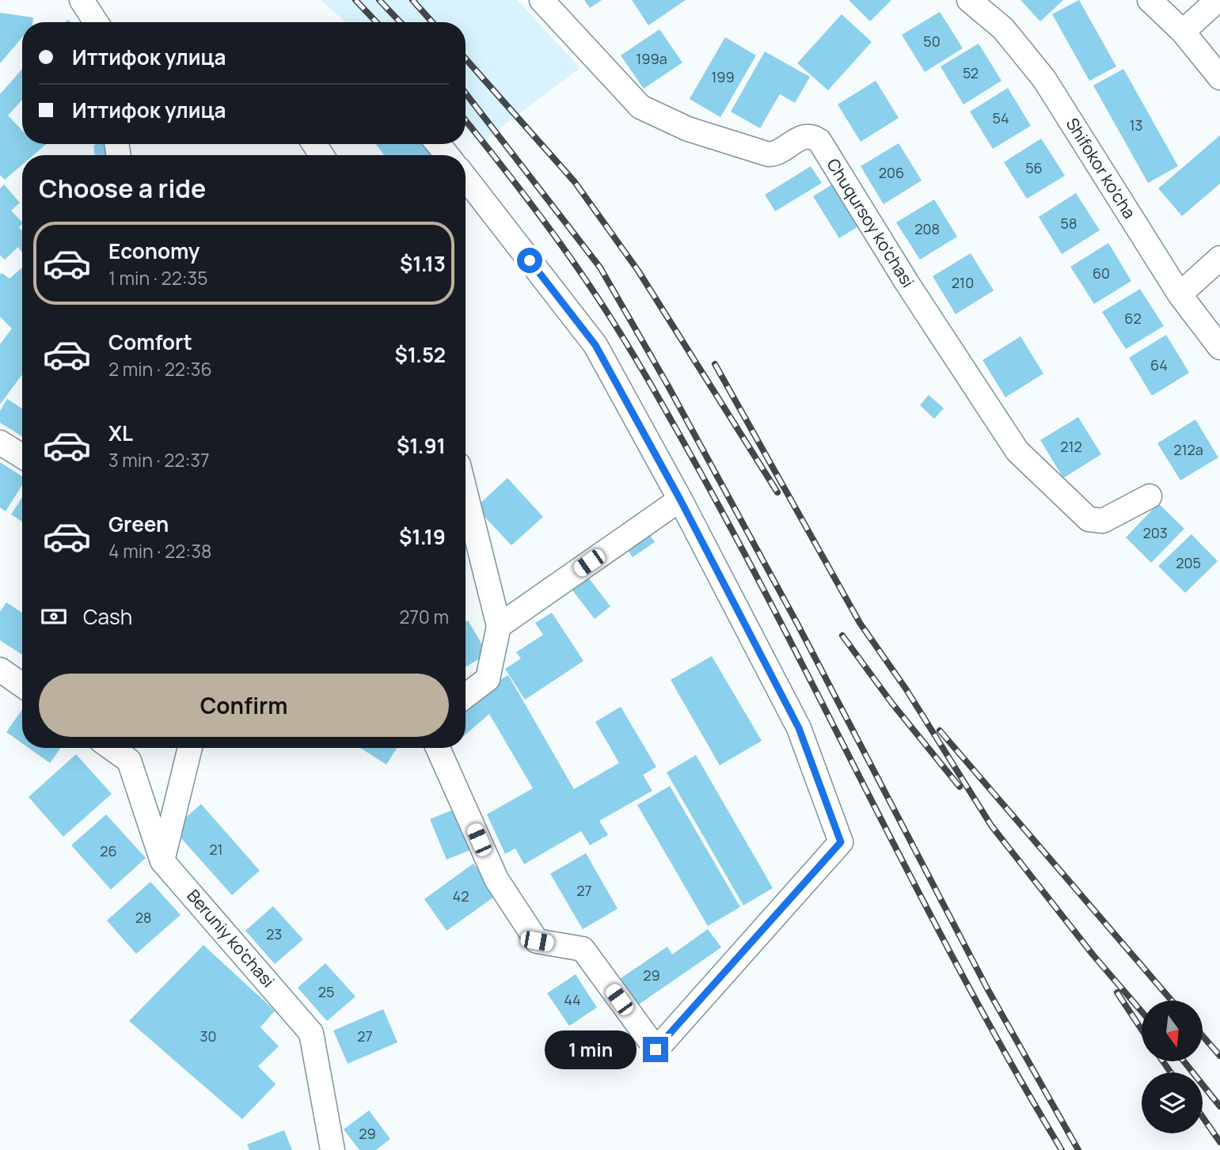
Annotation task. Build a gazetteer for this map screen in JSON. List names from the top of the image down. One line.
{"streets":{"street":["Shifokor ko'cha","Chuqursoy ko'chasi","Beruniy ko'chasi"]},"house_numbers":["50","199а","52","199","54","13","56","206","58","208","60","210","62","64","212","212а","203","205","21","26","27","42","28","23","29","25","44","30","27","29"],"north":"bottom","page":{"banner":["Иттифок улица","Иттифок улица"],"heading":"Choose a ride","list":[{"name":"Economy","note":"1 min · 22:35","value":"$1.13"},{"name":"Comfort","note":"2 min · 22:36","value":"$1.52"},{"name":"XL","note":"3 min · 22:37","value":"$1.91"},{"name":"Green","note":"4 min · 22:38","value":"$1.19"}],"pay":["Cash","270 m"],"buttons":"Confirm","bubble":"1 min"}}
